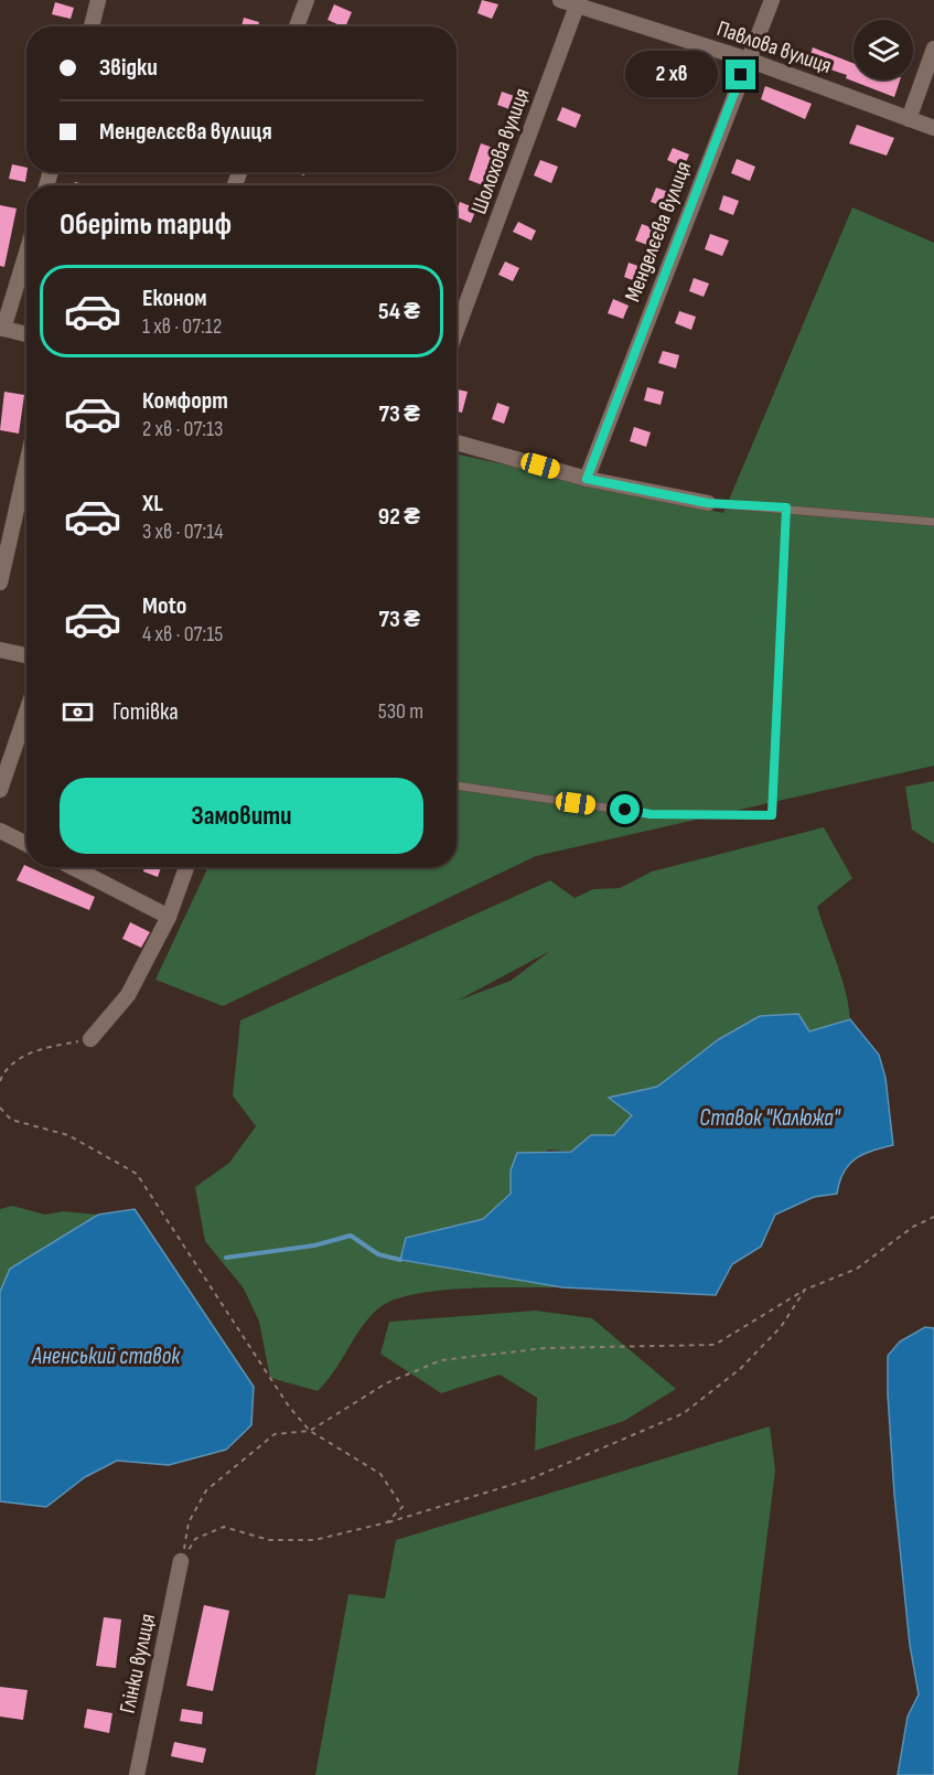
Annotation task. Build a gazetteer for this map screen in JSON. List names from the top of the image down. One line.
{"streets":{"street":["Павлова вулиця","Шолохова вулиця","Менделєєва вулиця","Глінки вулиця"]},"crossings":[["Павлова вулиця","Шолохова вулиця"],["Павлова вулиця","Менделєєва вулиця"]],"water":["Ставок \"Калюжа\"","Аненський ставок"],"page":{"banner":["Звідки","Менделєєва вулиця"],"bubble":"2 хв","heading":"Оберіть тариф","list":[{"name":"Економ","note":"1 хв · 07:12","value":"54 ₴"},{"name":"Комфорт","note":"2 хв · 07:13","value":"73 ₴"},{"name":"XL","note":"3 хв · 07:14","value":"92 ₴"},{"name":"Moto","note":"4 хв · 07:15","value":"73 ₴"}],"pay":["Готівка","530 m"],"buttons":"Замовити"}}
